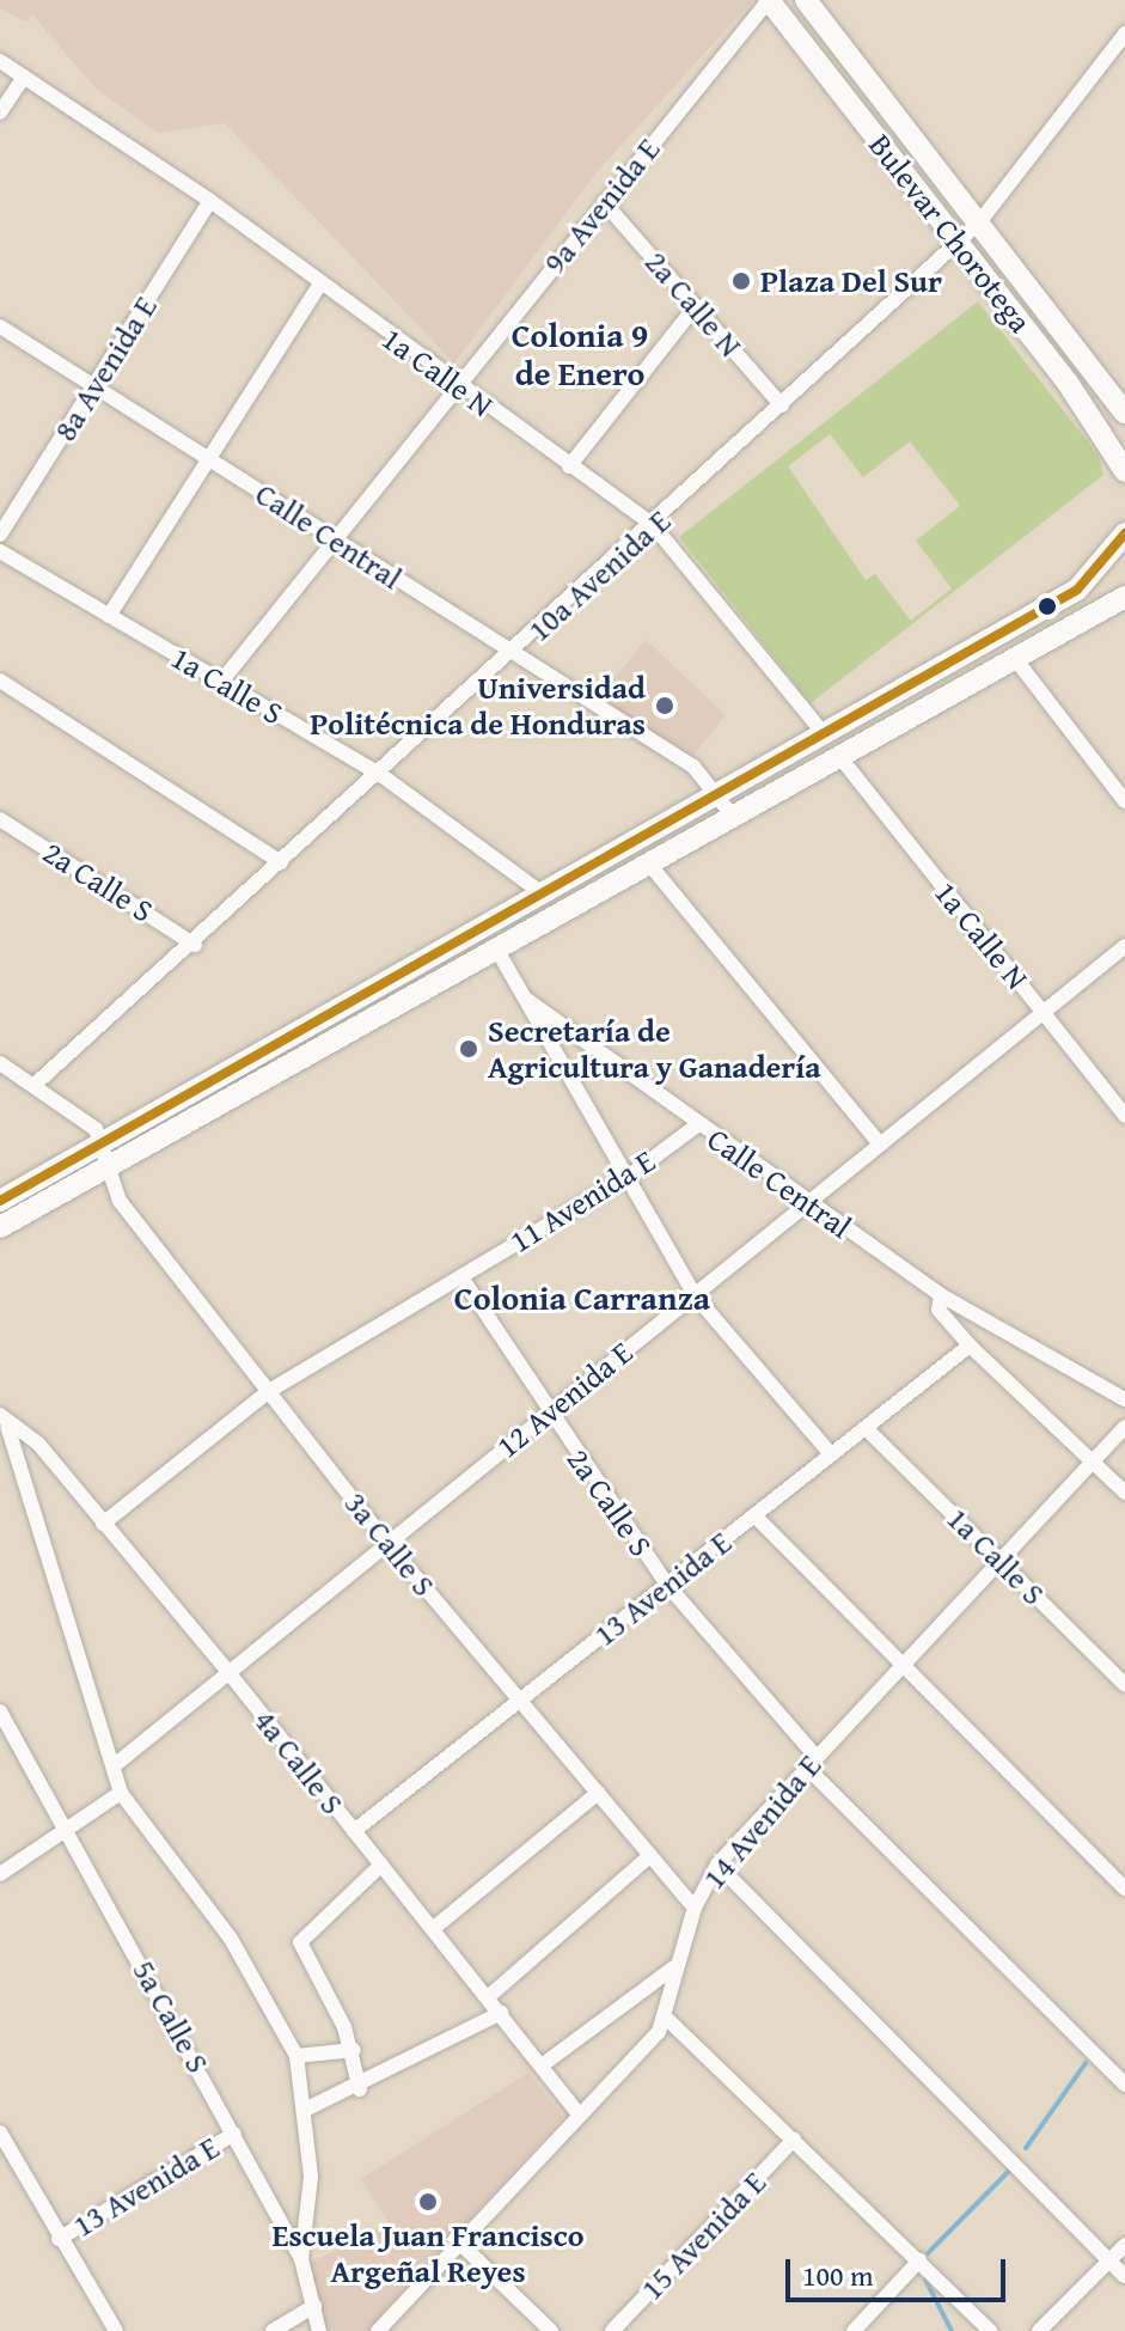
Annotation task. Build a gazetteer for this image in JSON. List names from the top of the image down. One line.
{"streets":{"highway":["Bulevar Chorotega"],"street":["9a Avenida E","2a Calle N","8a Avenida E","1a Calle N","Calle Central","10a Avenida E","1a Calle S","2a Calle S","11 Avenida E","12 Avenida E","3a Calle S","13 Avenida E","4a Calle S","14 Avenida E","5a Calle S","15 Avenida E"]},"crossings":[["9a Avenida E","Bulevar Chorotega"],["9a Avenida E","2a Calle N"],["9a Avenida E","1a Calle N"],["9a Avenida E","Calle Central"],["9a Avenida E","1a Calle S"],["Bulevar Chorotega","10a Avenida E"],["2a Calle N","10a Avenida E"],["8a Avenida E","1a Calle N"],["8a Avenida E","Calle Central"],["1a Calle N","10a Avenida E"],["1a Calle N","12 Avenida E"],["Calle Central","10a Avenida E"],["Calle Central","11 Avenida E"],["Calle Central","12 Avenida E"],["Calle Central","13 Avenida E"],["Calle Central","14 Avenida E"],["10a Avenida E","1a Calle S"],["10a Avenida E","2a Calle S"],["1a Calle S","13 Avenida E"],["1a Calle S","14 Avenida E"],["2a Calle S","11 Avenida E"],["2a Calle S","12 Avenida E"],["2a Calle S","13 Avenida E"],["2a Calle S","14 Avenida E"],["11 Avenida E","3a Calle S"],["11 Avenida E","4a Calle S"],["12 Avenida E","3a Calle S"],["12 Avenida E","4a Calle S"],["3a Calle S","13 Avenida E"],["3a Calle S","14 Avenida E"],["13 Avenida E","4a Calle S"],["13 Avenida E","5a Calle S"]],"districts":["Colonia 9 de Enero","Colonia Carranza"],"places":["Plaza Del Sur","Universidad Politécnica de Honduras","Secretaría de Agricultura y Ganadería","Escuela Juan Francisco Argeñal Reyes"],"scale_bar":"100 m"}
